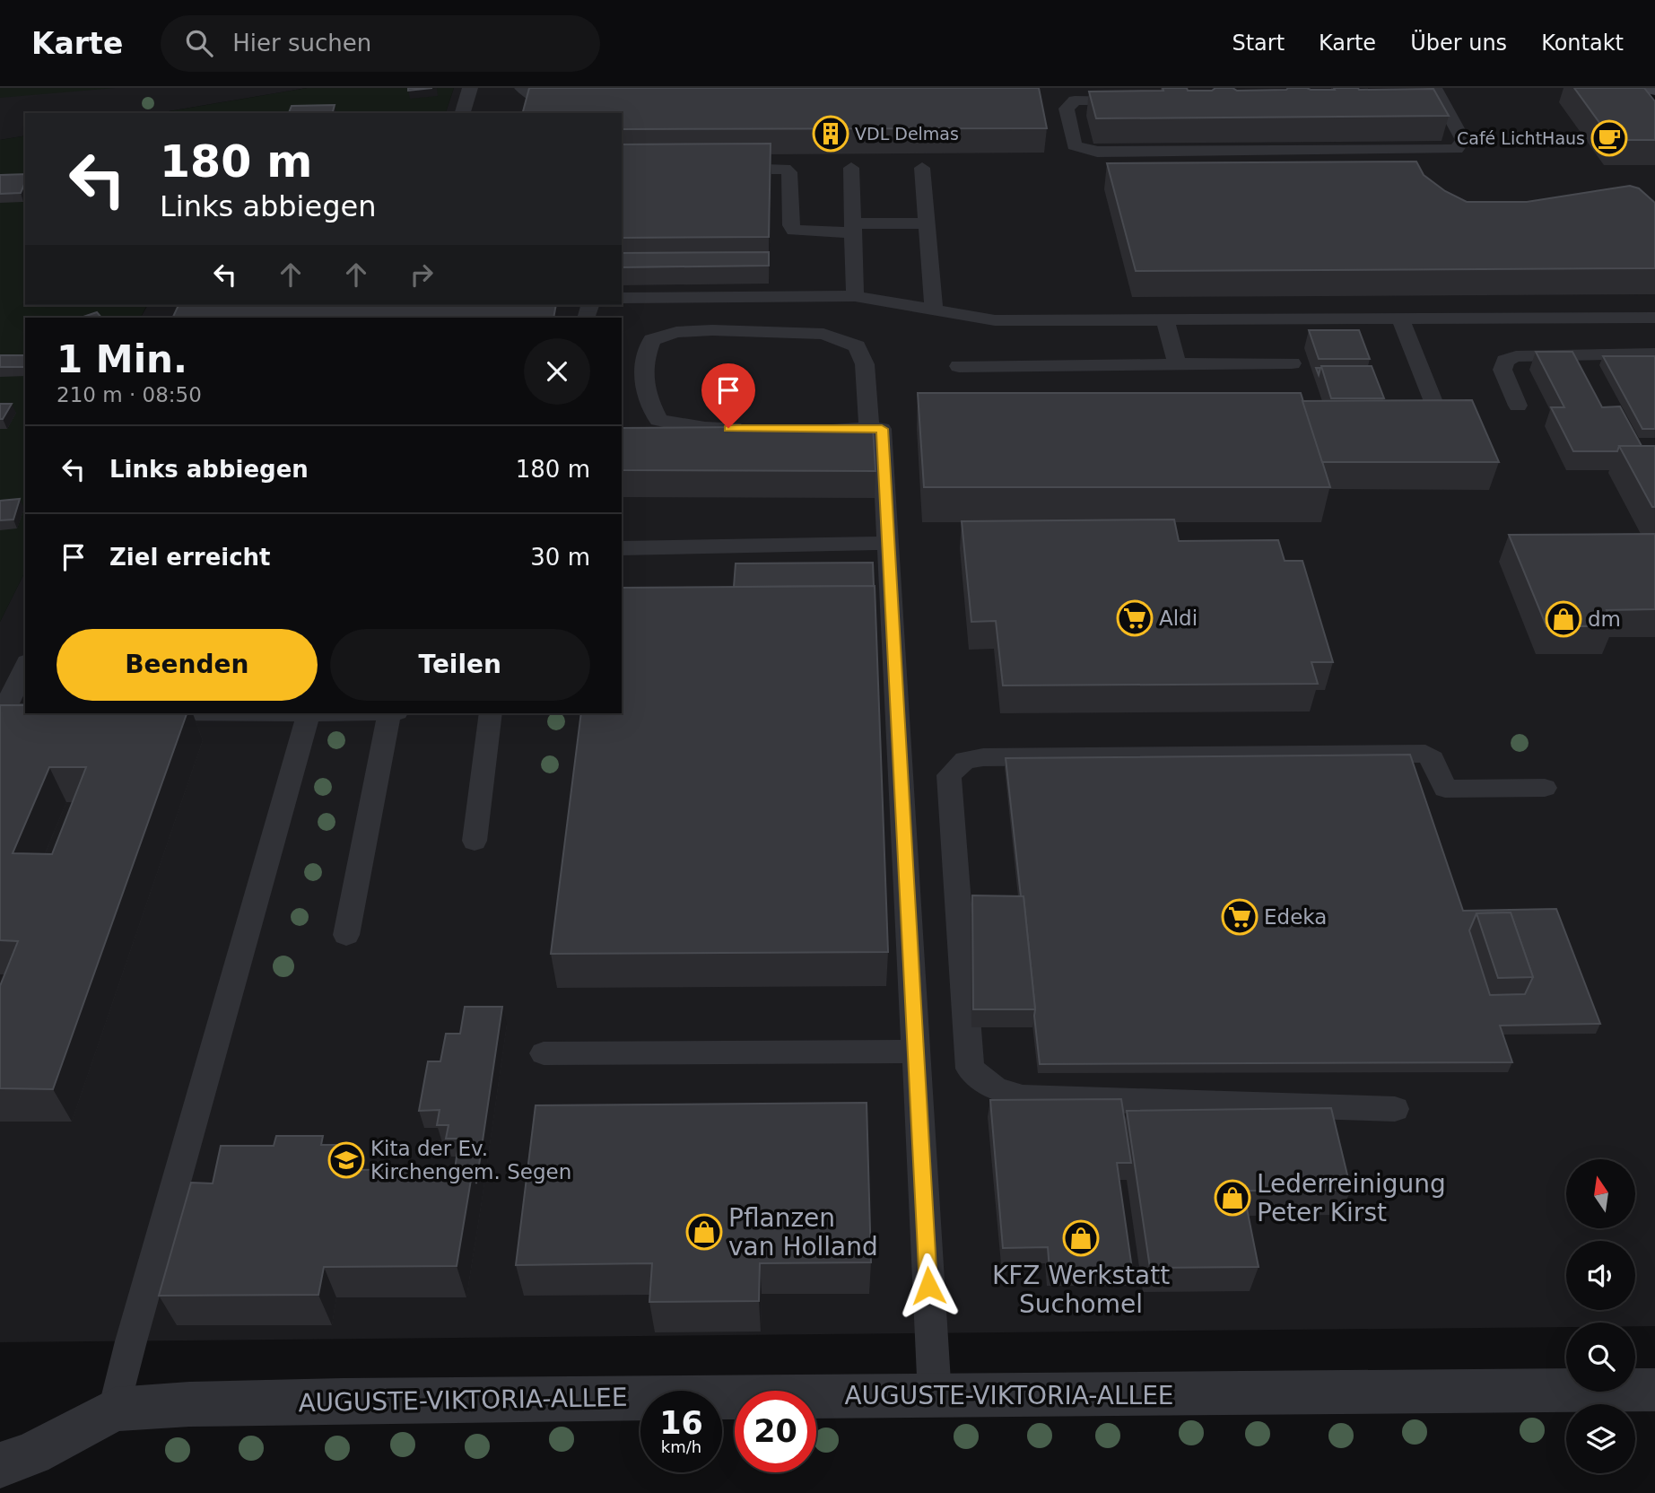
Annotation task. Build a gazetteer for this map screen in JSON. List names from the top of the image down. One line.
{"streets":{"street":["AUGUSTE-VIKTORIA-ALLEE"]},"places":{"building":["VDL Delmas"],"cafe":["Café LichtHaus"],"supermarket":["Aldi","Edeka"],"shop":["dm","Lederreinigung Peter Kirst","Pflanzen van Holland","KFZ Werkstatt Suchomel"],"school or university":["Kita der Ev. Kirchengem. Segen"]},"north":"top","page":{"header":"Karte","search":"Hier suchen","nav":["Start","Karte","Über uns","Kontakt"],"turn":["180 m","Links abbiegen"],"heading":["1 Min.","210 m · 08:50"],"list":[{"name":"Links abbiegen","value":"180 m"},{"name":"Ziel erreicht","value":"30 m"}],"buttons":["Beenden","Teilen"],"speed":"16 km/h","limit":"20"}}
